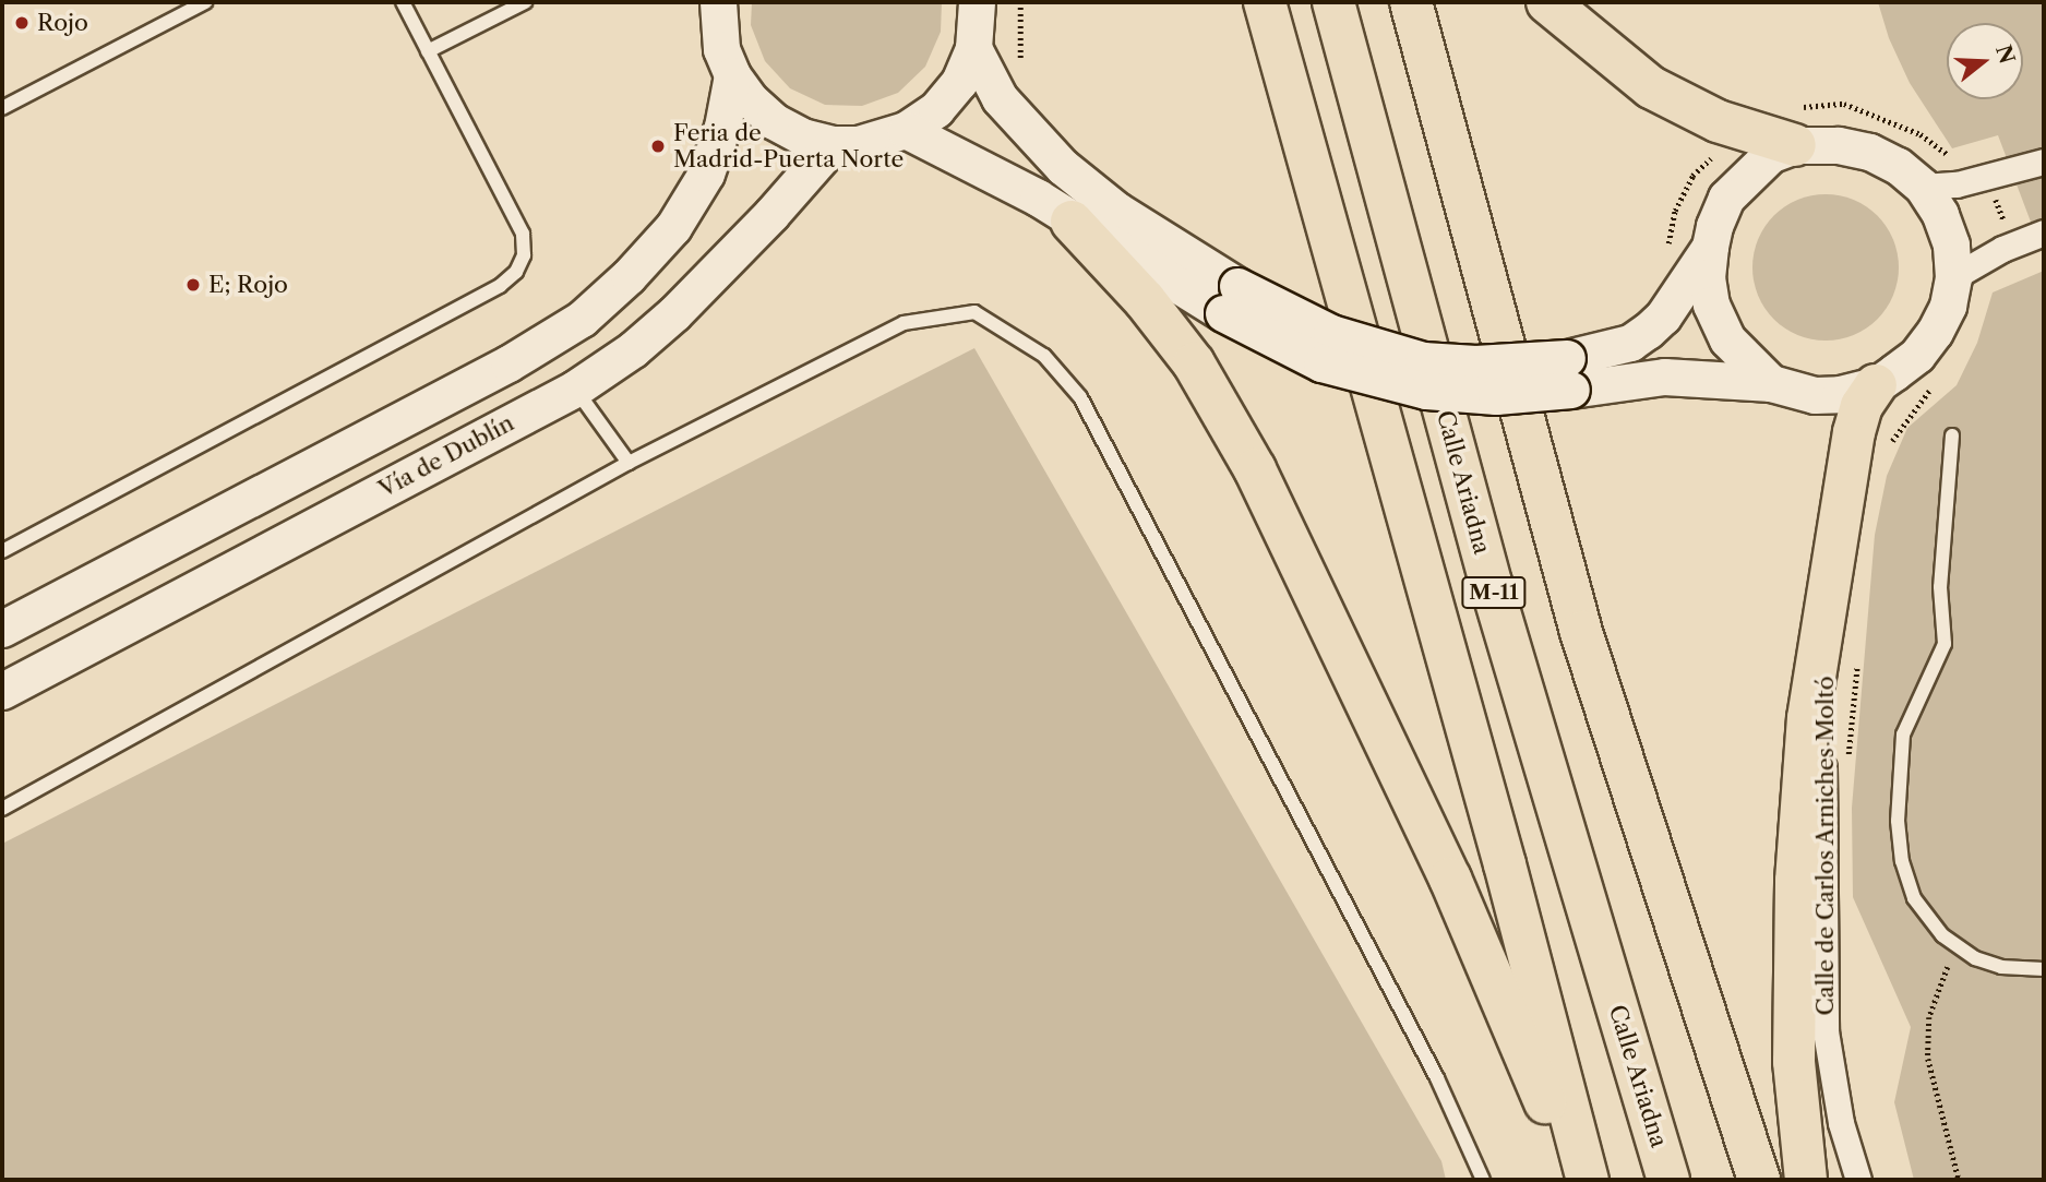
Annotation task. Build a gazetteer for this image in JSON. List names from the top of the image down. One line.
{"streets":{"highway":["Calle Ariadna","M-11"],"street":["Vía de Dublín","Calle de Carlos Arniches Moltó"]},"places":["Rojo","Feria de Madrid-Puerta Norte","E; Rojo"],"north":"right"}
